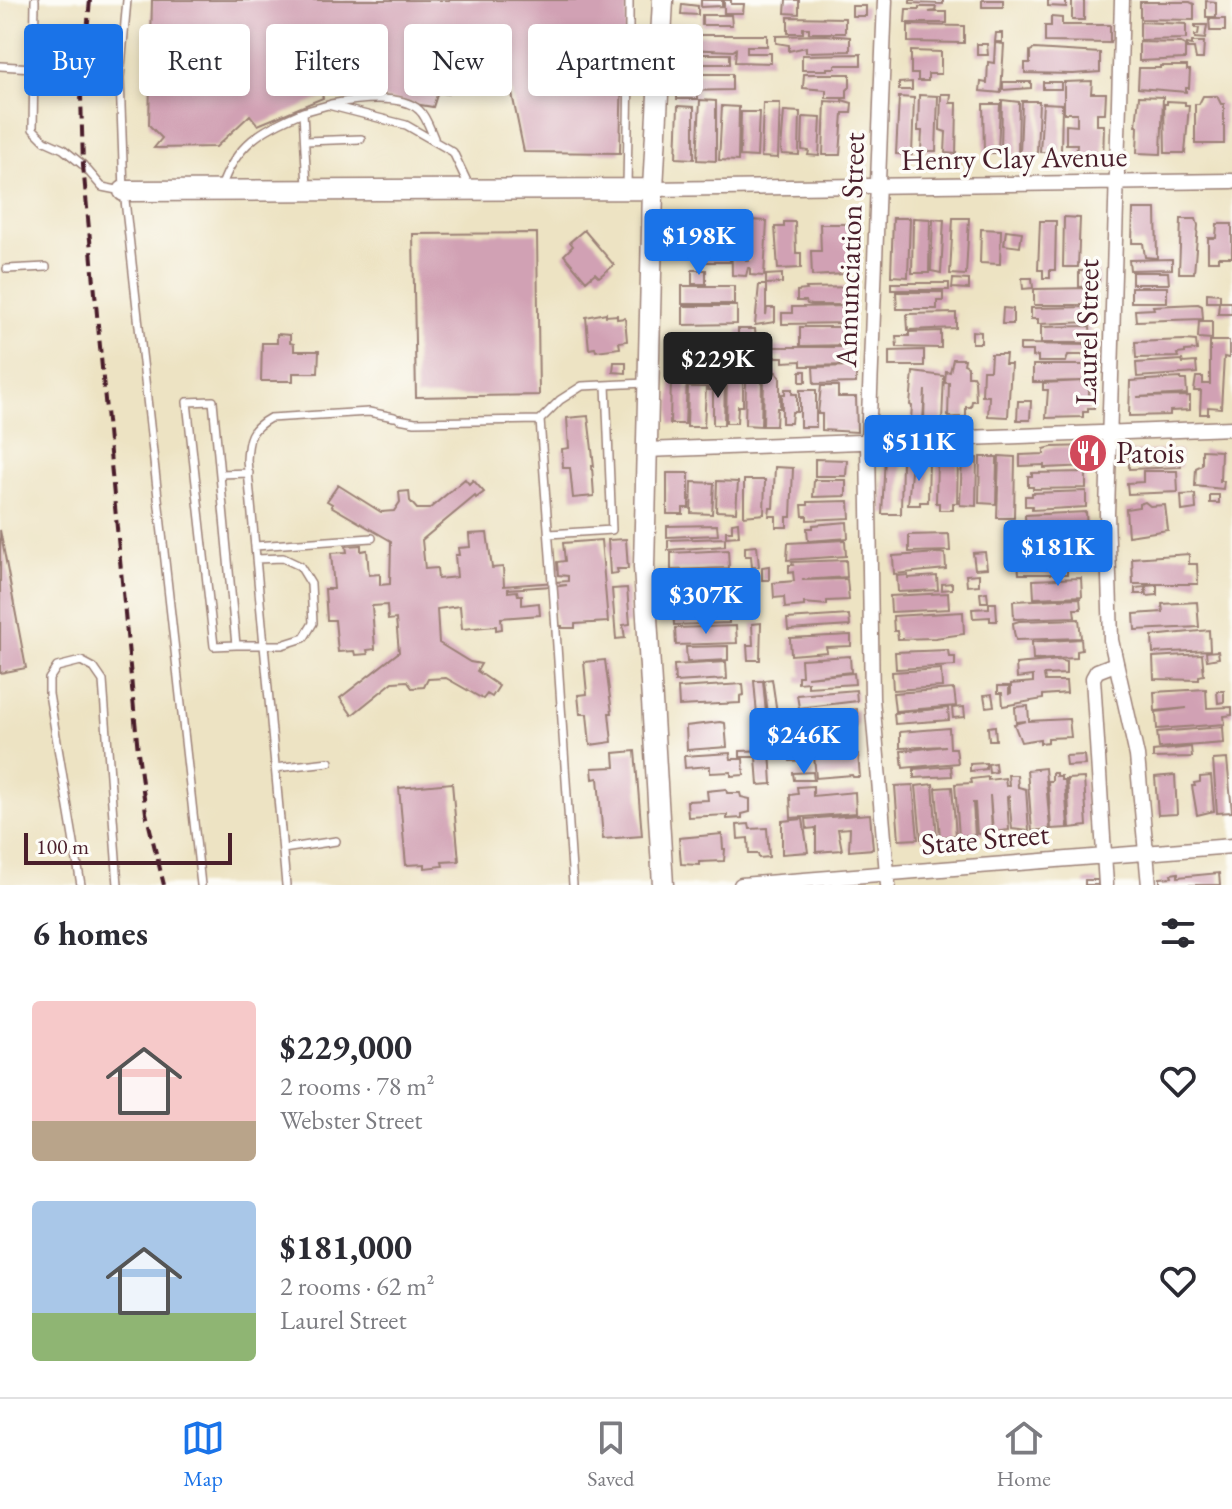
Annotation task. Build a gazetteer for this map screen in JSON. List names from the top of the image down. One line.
{"streets":{"street":["Henry Clay Avenue","Annunciation Street","Laurel Street","State Street"]},"crossings":[["Henry Clay Avenue","Annunciation Street"],["Henry Clay Avenue","Laurel Street"],["Annunciation Street","State Street"],["Laurel Street","State Street"]],"places":{"restaurant":["Patois"]},"scale_bar":"100 m","page":{"chip":["Buy","Rent","Filters","New","Apartment"],"price":["$198K","$229K","$511K","$181K","$307K","$246K"],"scale":"100 m","heading":"6 homes","list":[{"name":"$229,000","note":"2 rooms · 78 m² · Webster Street"},{"name":"$181,000","note":"2 rooms · 62 m² · Laurel Street"}],"tabs":["Map","Saved","Home"]}}
